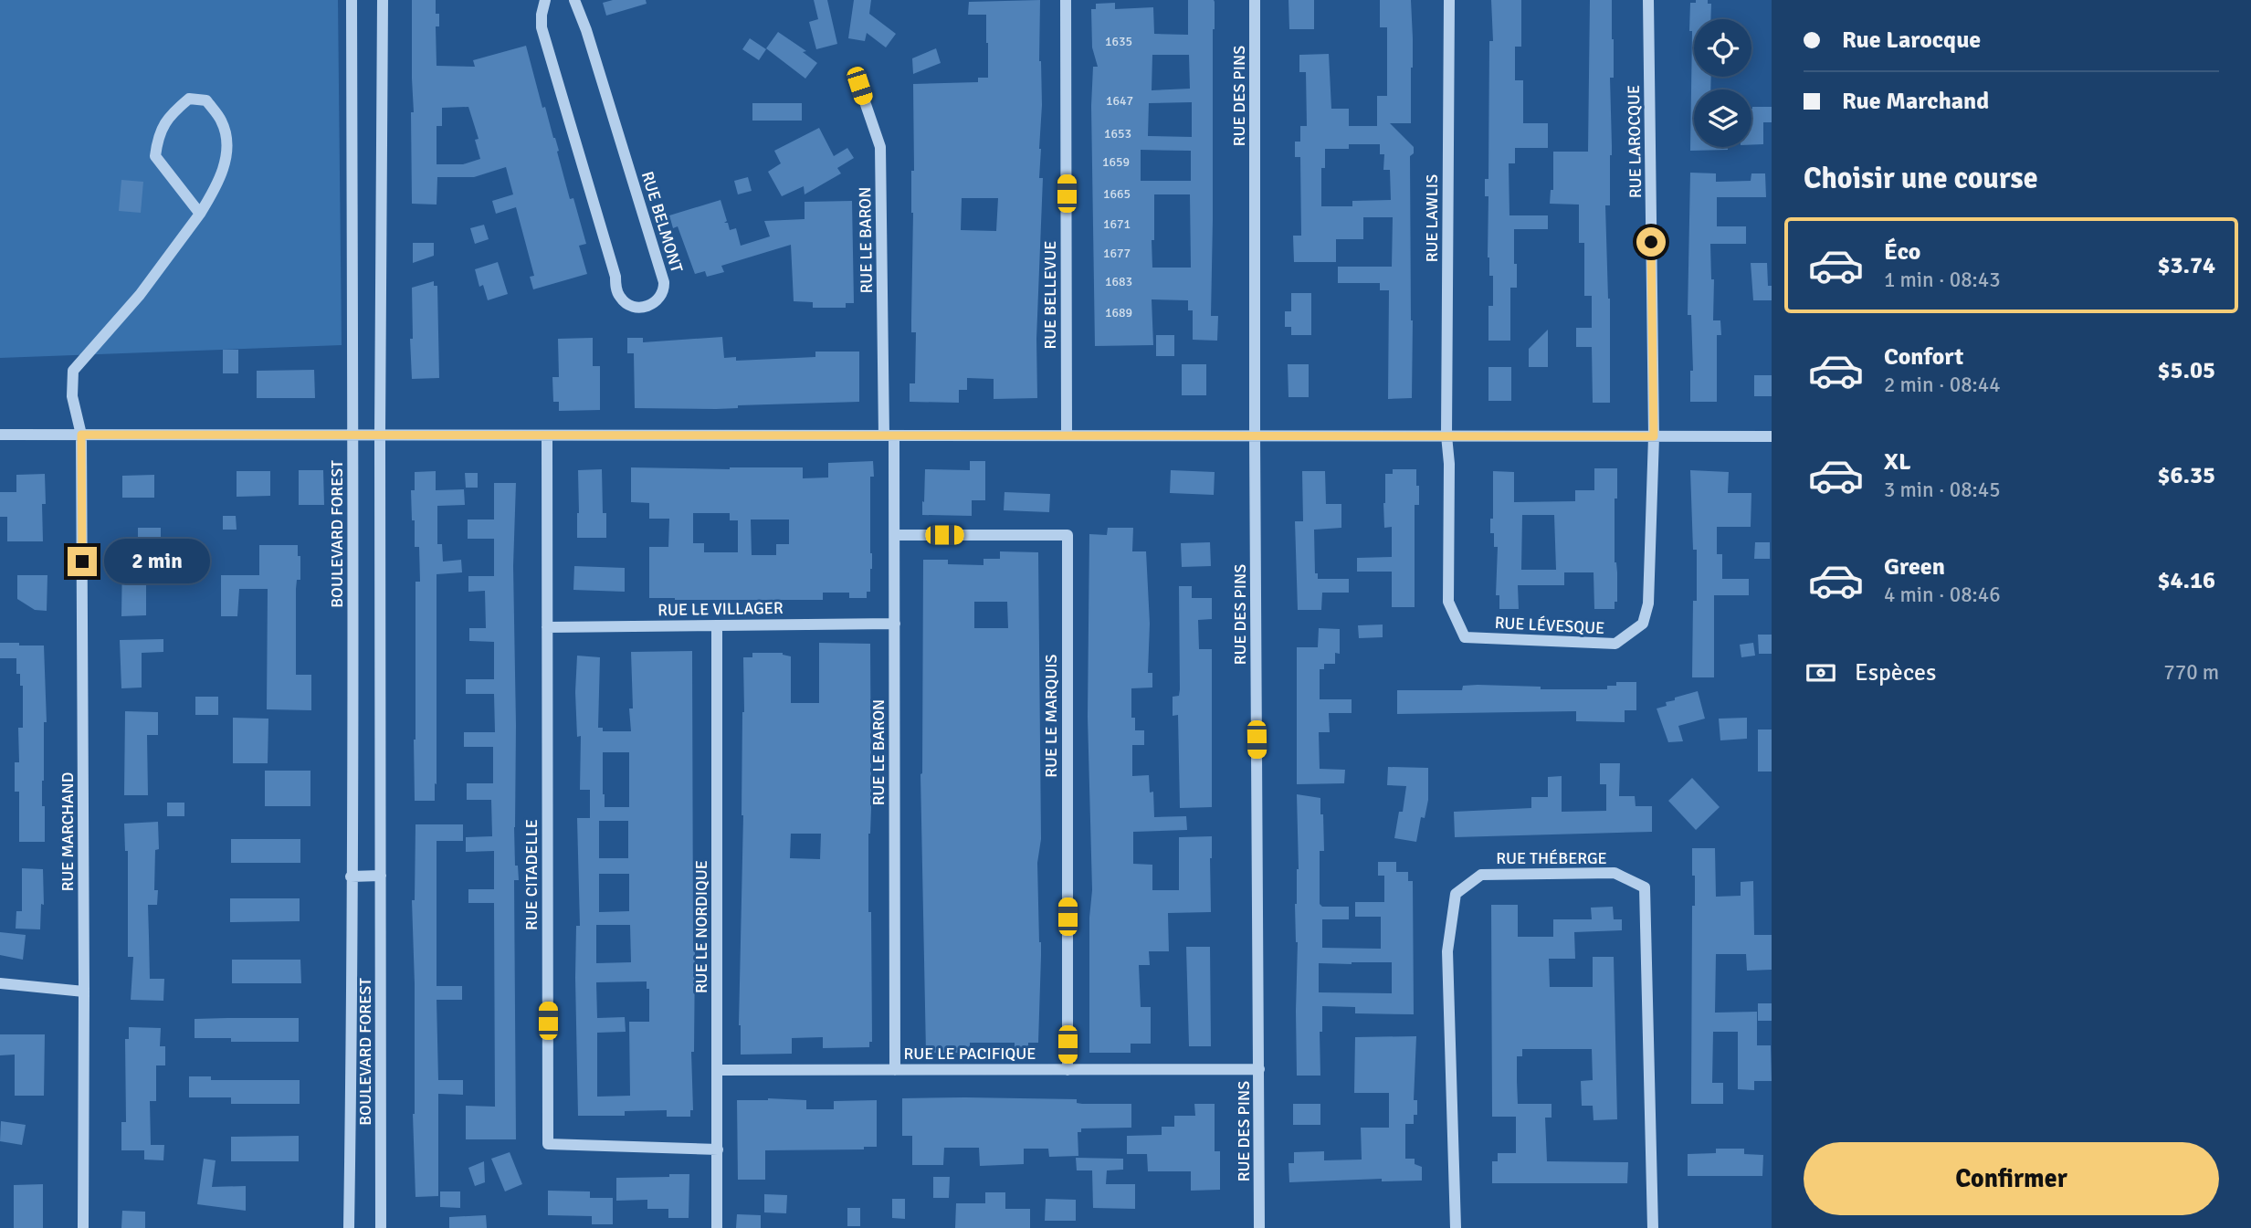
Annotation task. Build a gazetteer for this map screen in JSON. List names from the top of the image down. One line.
{"streets":{"street":["RUE DES PINS","RUE LAROCQUE","RUE LAWLIS","RUE BELMONT","RUE LE BARON","RUE BELLEVUE","BOULEVARD FOREST","RUE LE VILLAGER","RUE LÉVESQUE","RUE LE MARQUIS","RUE MARCHAND","RUE THÉBERGE","RUE CITADELLE","RUE LE NORDIQUE","RUE LE PACIFIQUE"]},"crossings":[["RUE DES PINS","RUE LE PACIFIQUE"],["RUE LAROCQUE","RUE LÉVESQUE"],["RUE LAWLIS","RUE LÉVESQUE"],["RUE LE BARON","RUE LE VILLAGER"],["RUE LE BARON","RUE LE MARQUIS"],["RUE LE BARON","RUE LE PACIFIQUE"],["RUE LE VILLAGER","RUE CITADELLE"],["RUE LE VILLAGER","RUE LE NORDIQUE"],["RUE LE MARQUIS","RUE LE PACIFIQUE"],["RUE CITADELLE","RUE LE NORDIQUE"],["RUE LE NORDIQUE","RUE LE PACIFIQUE"]],"house_numbers":["1635","1647","1653","1659","1665","1671","1677","1683","1689"],"page":{"banner":["Rue Larocque","Rue Marchand"],"heading":"Choisir une course","list":[{"name":"Éco","note":"1 min · 08:43","value":"$3.74"},{"name":"Confort","note":"2 min · 08:44","value":"$5.05"},{"name":"XL","note":"3 min · 08:45","value":"$6.35"},{"name":"Green","note":"4 min · 08:46","value":"$4.16"}],"bubble":"2 min","pay":["Espèces","770 m"],"buttons":"Confirmer"}}
